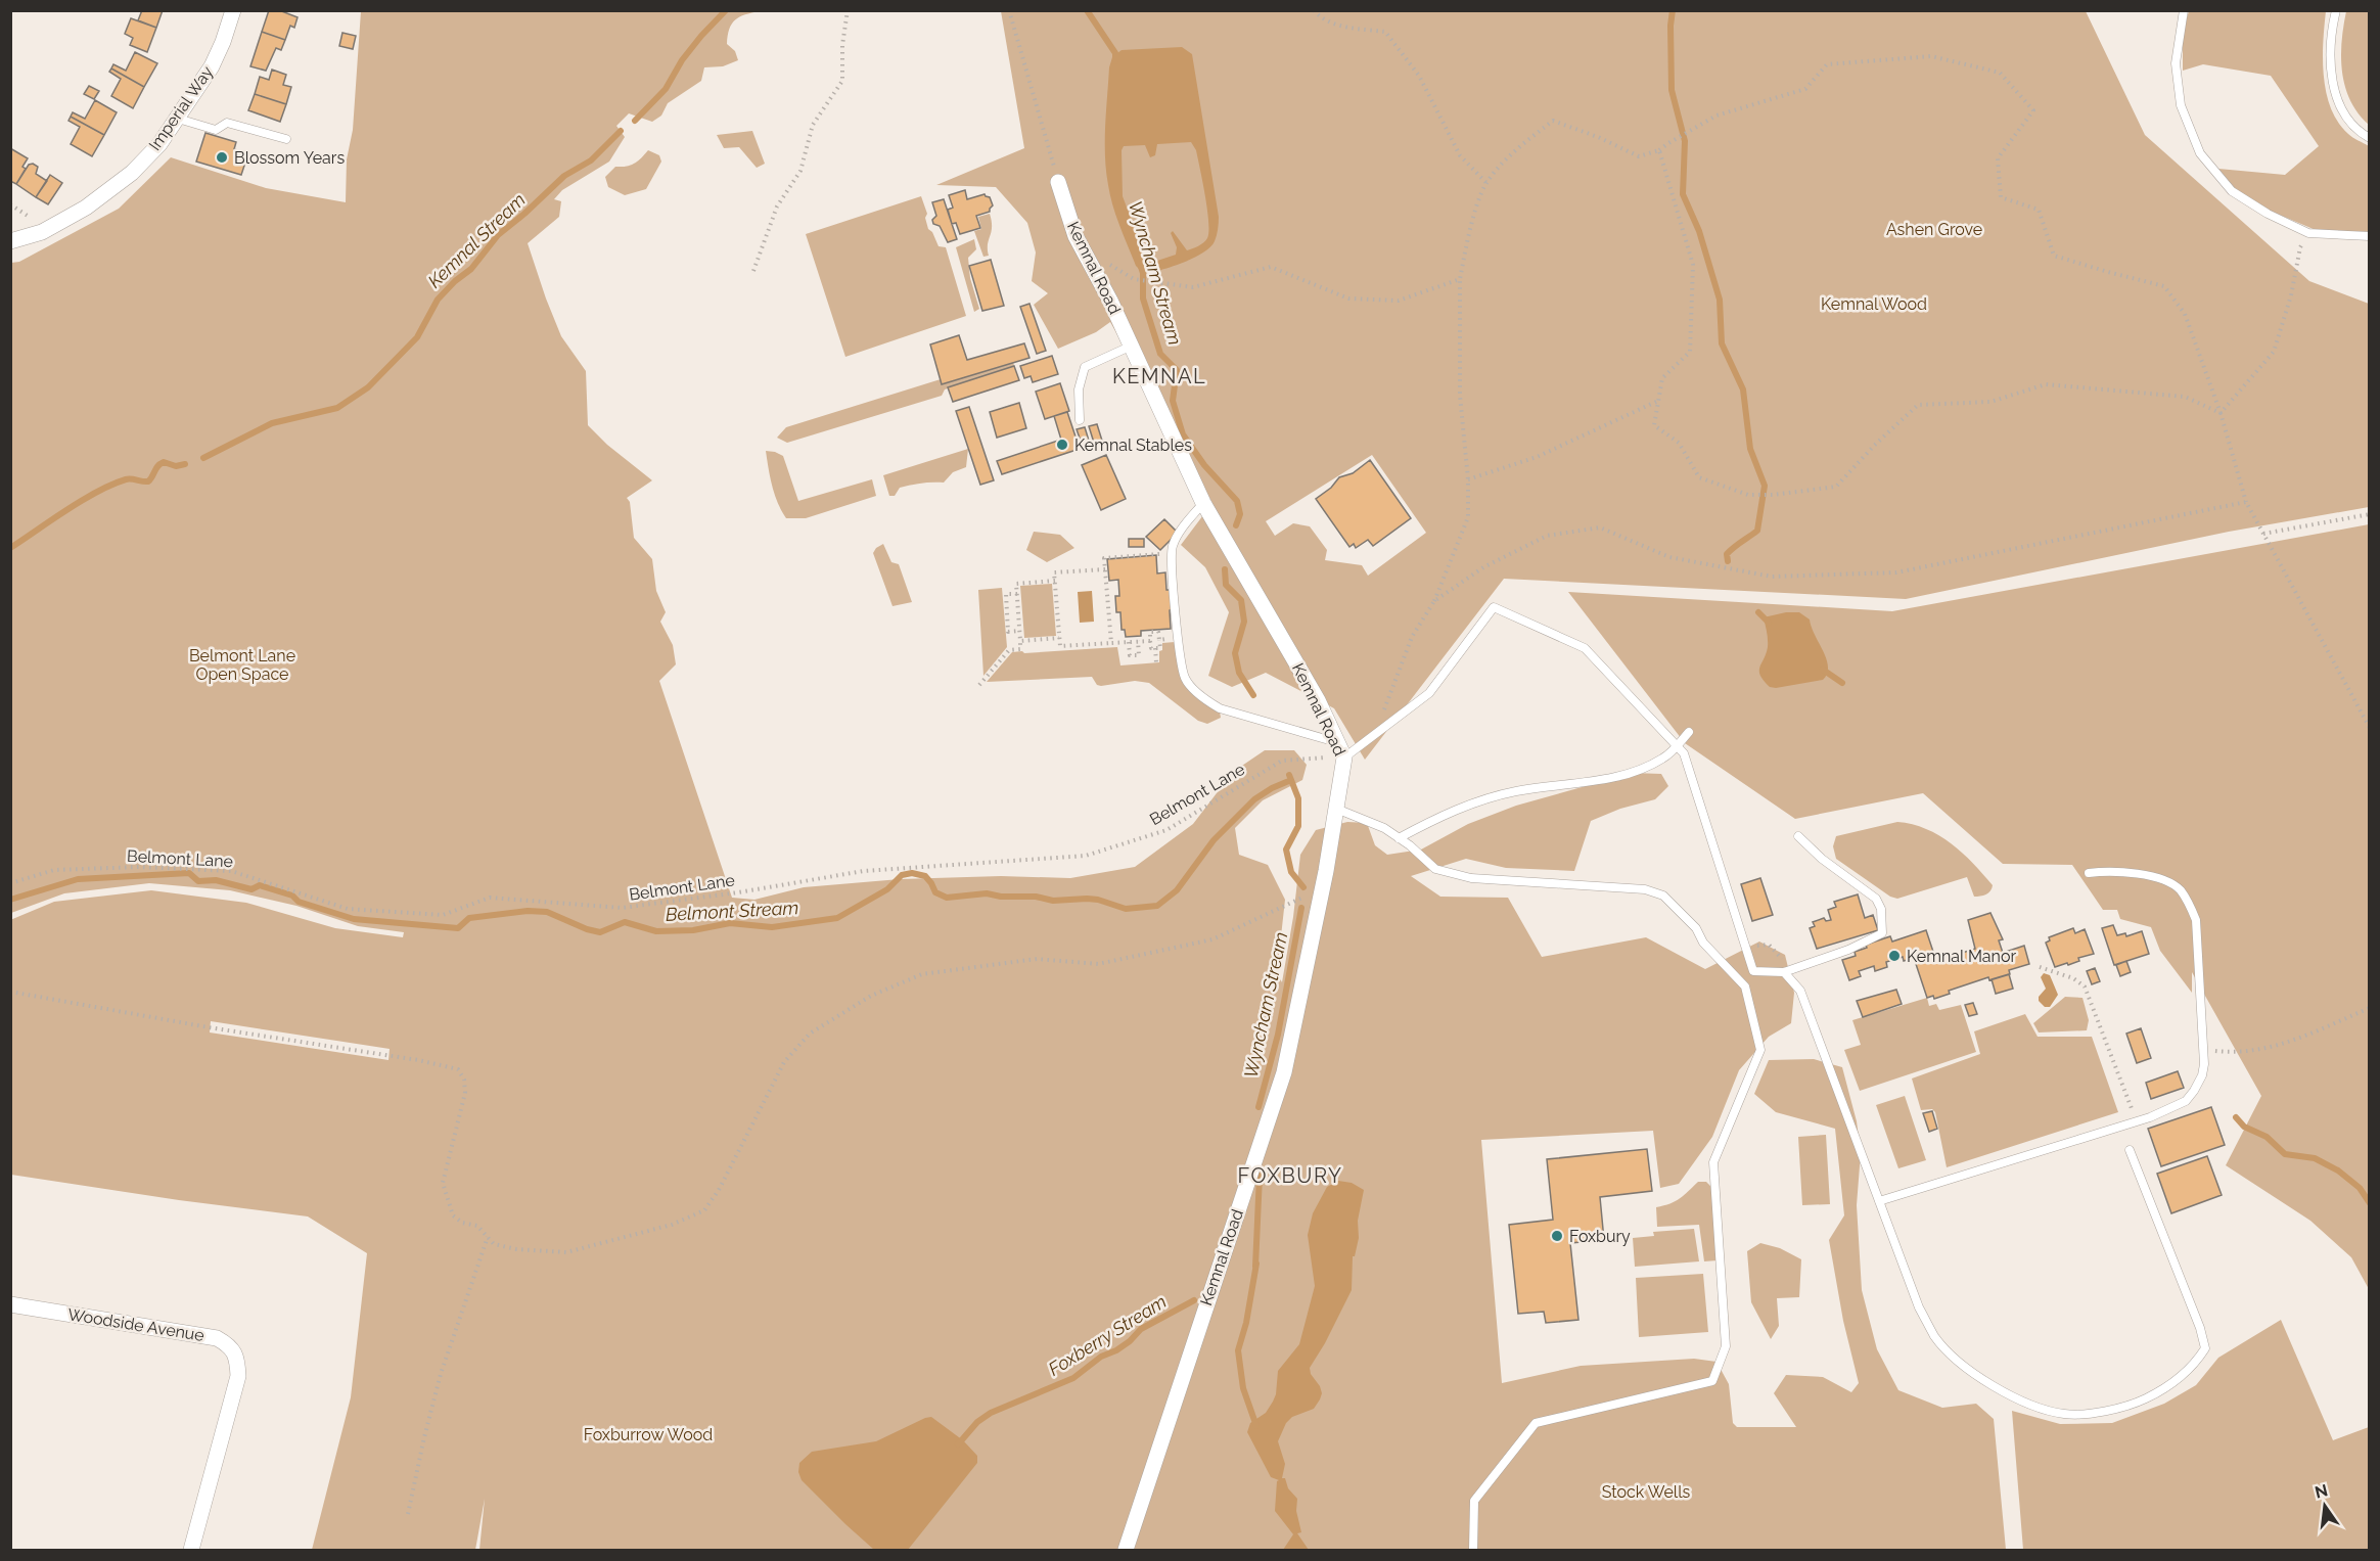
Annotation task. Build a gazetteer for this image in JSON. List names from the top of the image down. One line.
{"streets":{"street":["Imperial Way","Kemnal Road","Woodside Avenue"],"path":["Belmont Lane"]},"crossings":[["Kemnal Road","Belmont Lane"]],"districts":["KEMNAL","FOXBURY"],"water":["Kemnal Stream","Wyncham Stream","Belmont Stream","Foxberry Stream"],"parks":["Ashen Grove","Kemnal Wood","Belmont Lane Open Space","Foxburrow Wood","Stock Wells"],"places":["Blossom Years","Kemnal Stables","Kemnal Manor","Foxbury"],"north":"top"}
